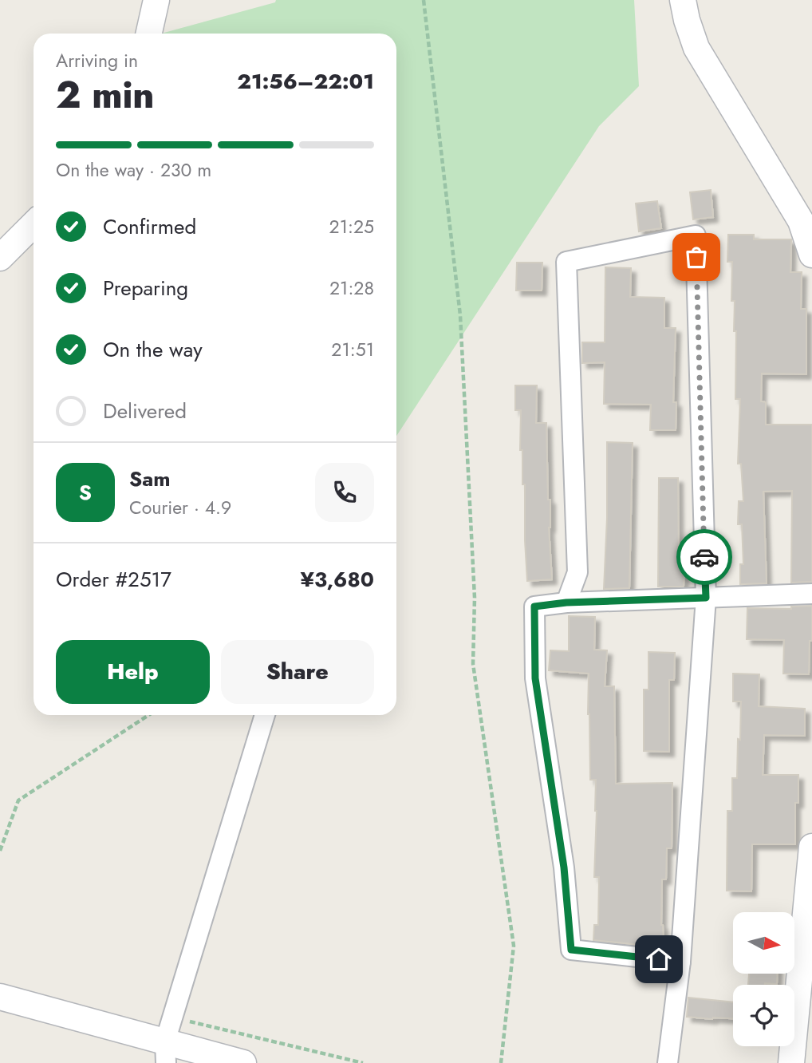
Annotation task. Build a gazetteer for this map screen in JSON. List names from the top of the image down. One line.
{"north":"right","page":{"heading":["2 min","Arriving in","21:56–22:01"],"panel":["Sam","Courier · 4.9","Order #2517","¥3,680"],"bar":"On the way · 230 m","list":[["Confirmed","21:25"],["Preparing","21:28"],["On the way","21:51"],"Delivered"],"round":"S","buttons":["Help","Share"]}}
